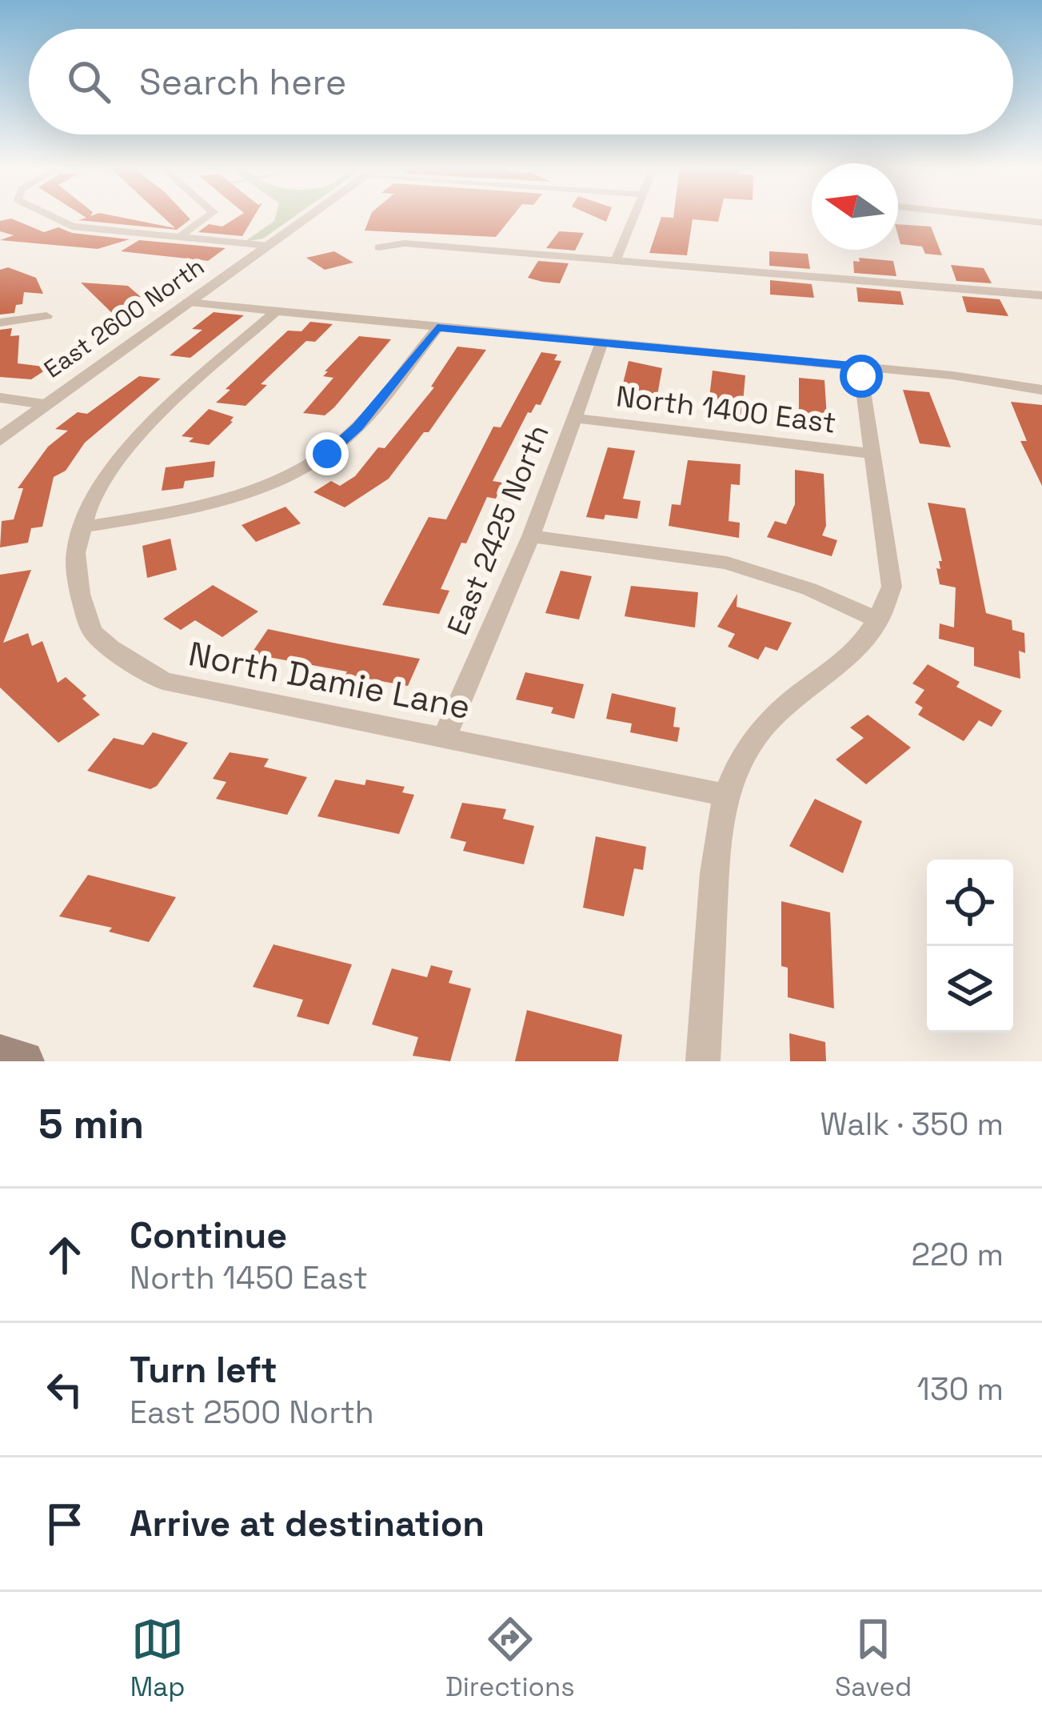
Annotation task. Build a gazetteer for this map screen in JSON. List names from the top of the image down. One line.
{"streets":{"street":["East 2600 North","North 1400 East","East 2425 North","North Damie Lane"]},"crossings":[["North 1400 East","East 2425 North"],["East 2425 North","North Damie Lane"]],"north":"left","page":{"search":"Search here","heading":["5 min","Walk · 350 m"],"list":[["Continue","North 1450 East","220 m"],["Turn left","East 2500 North","130 m"],"Arrive at destination"],"nav":["Map","Directions","Saved"]}}
